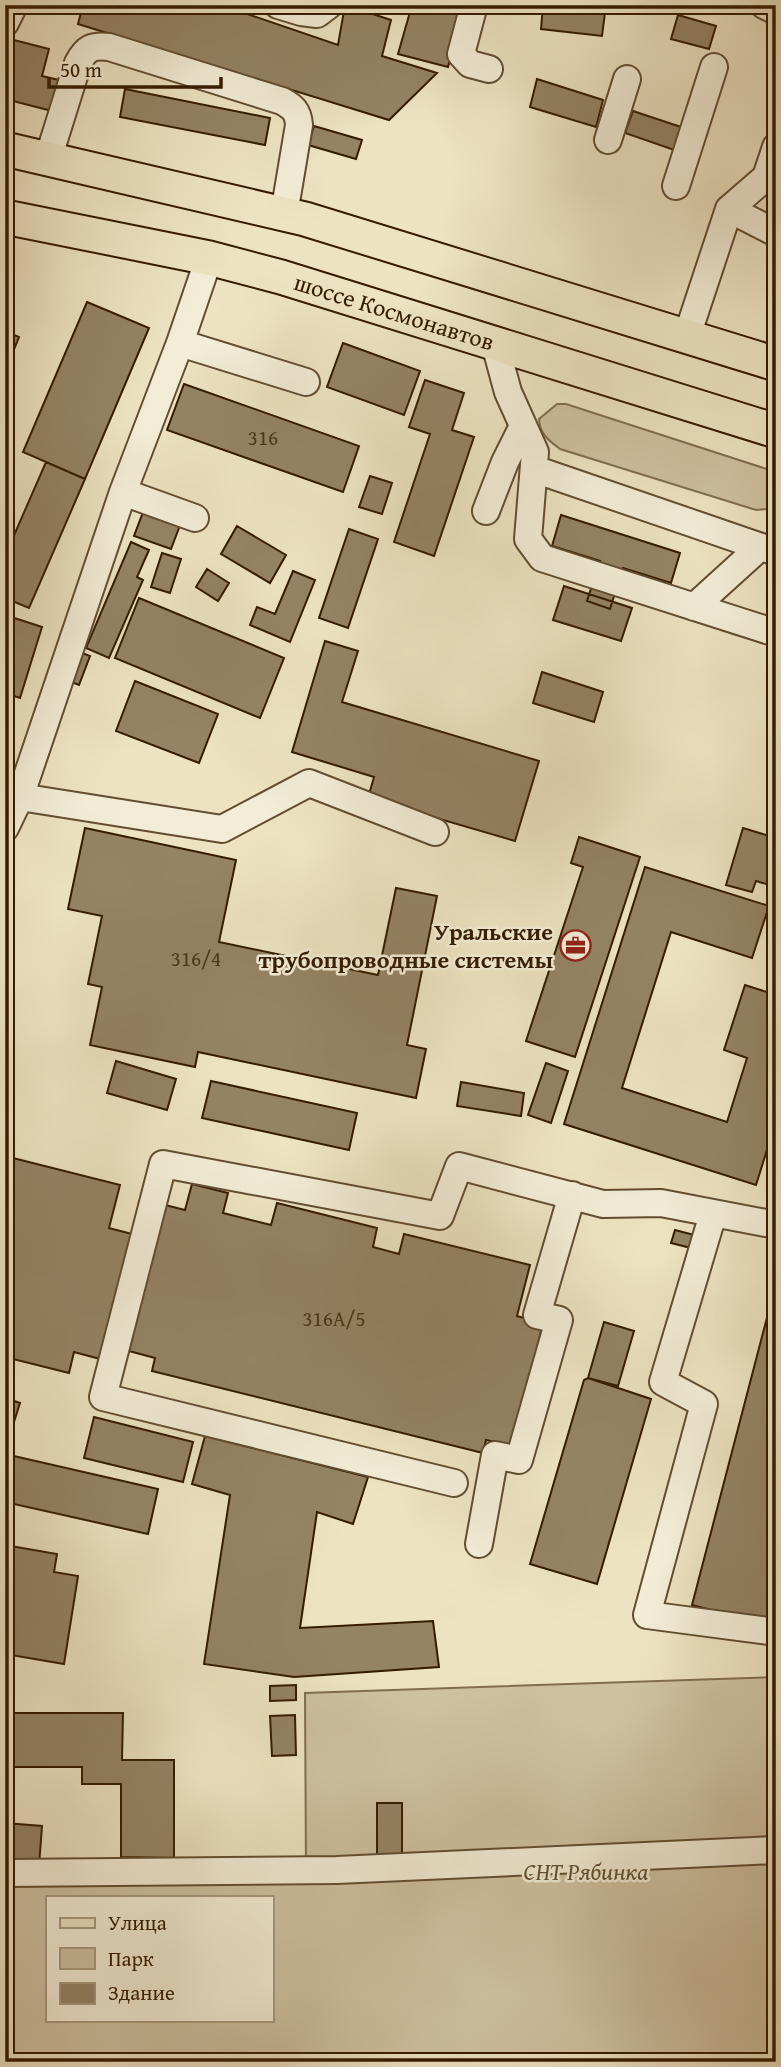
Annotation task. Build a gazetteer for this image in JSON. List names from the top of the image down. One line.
{"streets":{"main road":["шоссе Космонавтов"]},"parks":["СНТ Рябинка"],"places":{"office":["Уральские трубопроводные системы"]},"house_numbers":["316","316/4","316А/5"],"legend":["Улица","Парк","Здание"],"scale_bar":"50 m"}
